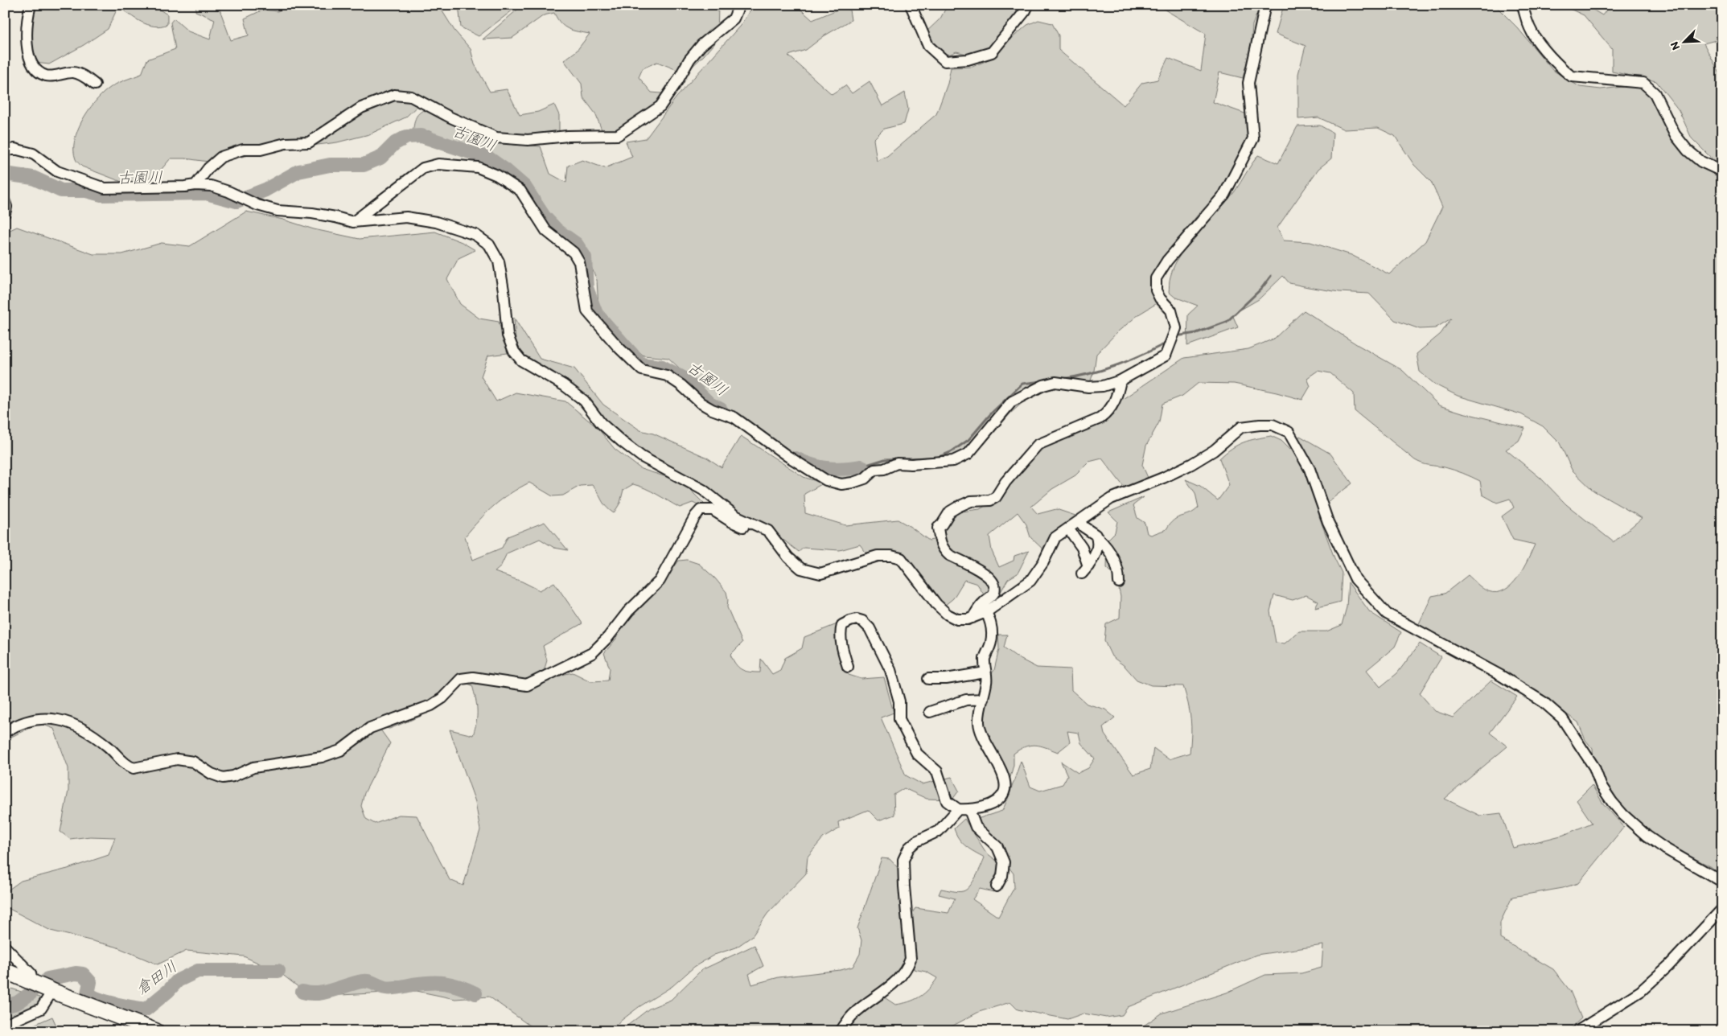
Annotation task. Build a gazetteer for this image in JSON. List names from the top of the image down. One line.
{"water":["古園川","倉田川"],"north":"bottom left"}
